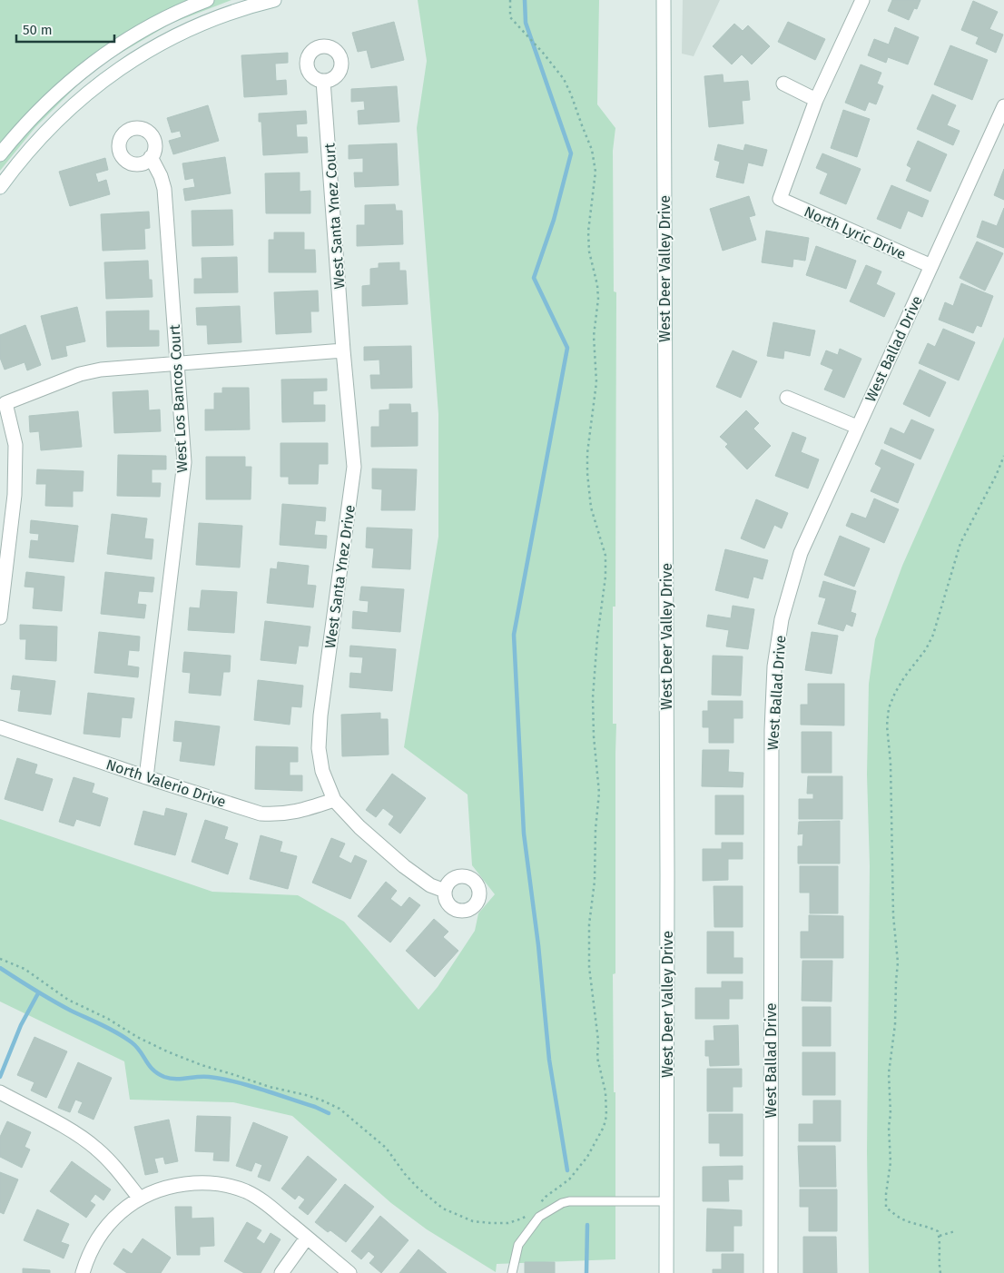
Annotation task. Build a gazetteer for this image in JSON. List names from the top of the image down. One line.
{"streets":{"street":["West Santa Ynez Court","North Lyric Drive","West Deer Valley Drive","West Ballad Drive","West Los Bancos Court","West Santa Ynez Drive","North Valerio Drive"]},"crossings":[["West Santa Ynez Court","West Santa Ynez Drive"],["North Lyric Drive","West Ballad Drive"],["West Los Bancos Court","North Valerio Drive"],["West Santa Ynez Drive","North Valerio Drive"]],"scale_bar":"50 m"}
